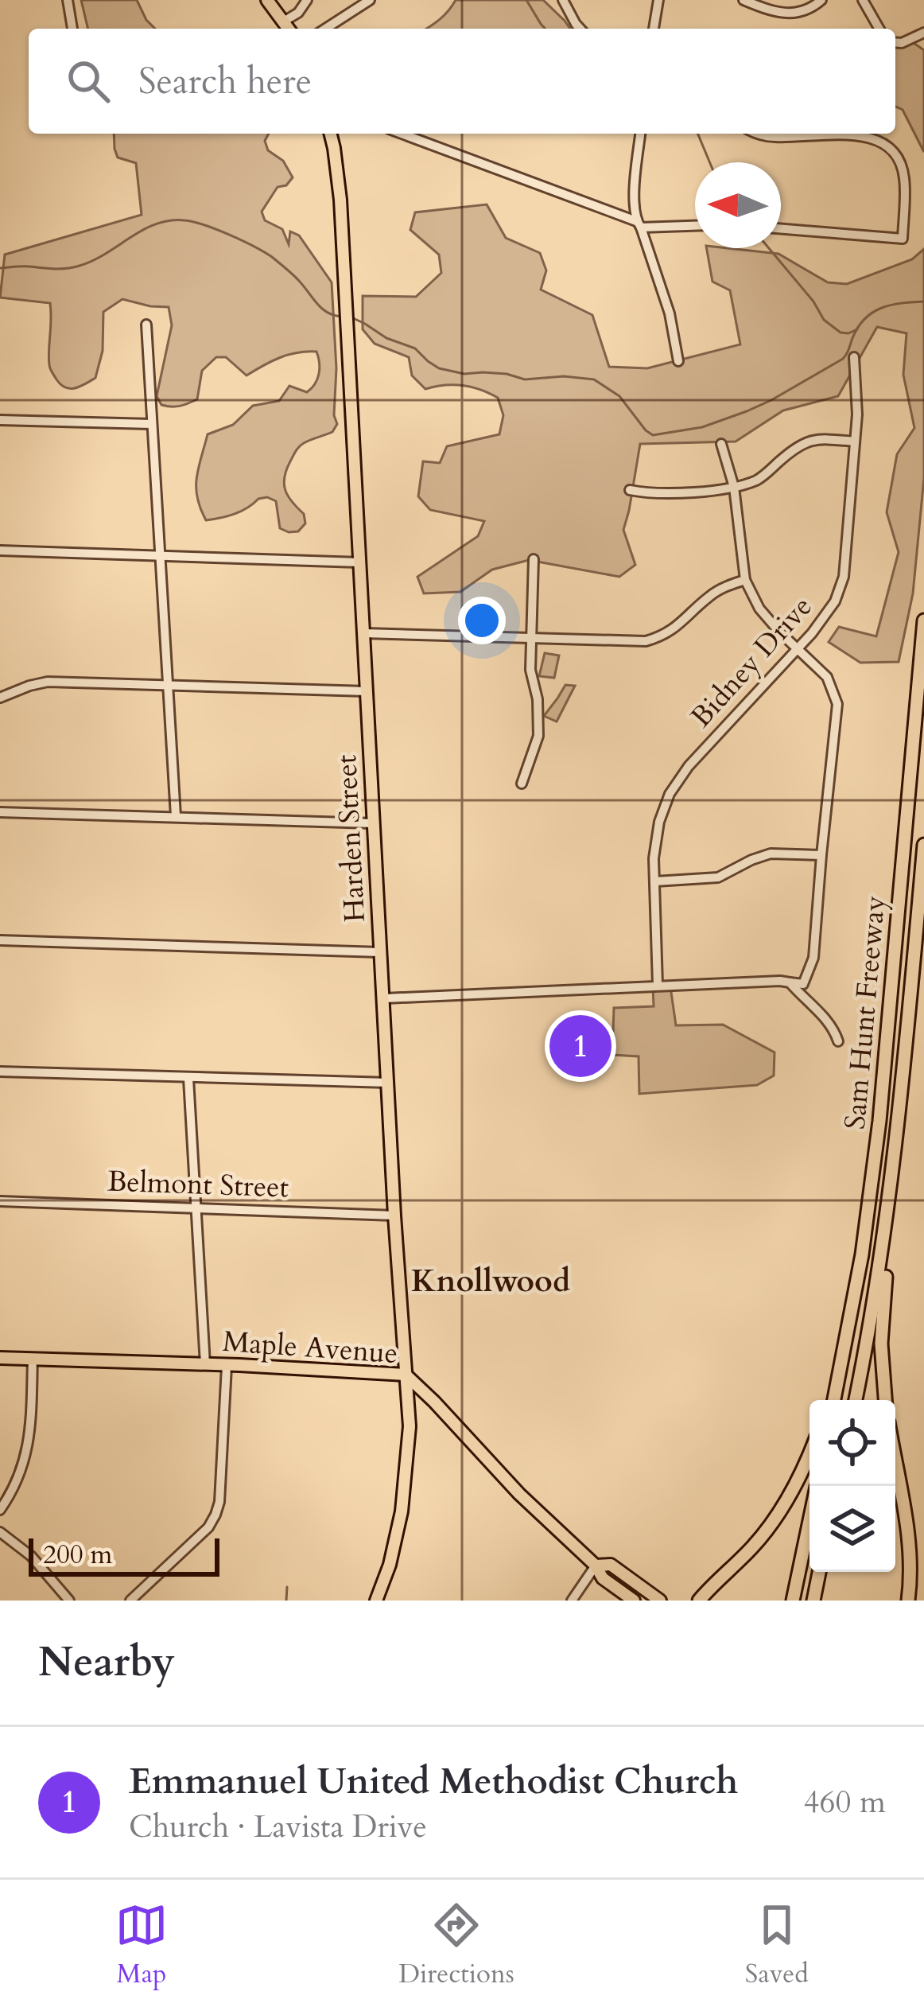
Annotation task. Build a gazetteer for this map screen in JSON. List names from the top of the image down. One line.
{"streets":{"highway":["Sam Hunt Freeway"],"main road":["Harden Street","Maple Avenue"],"street":["Bidney Drive","Belmont Street"]},"crossings":[["Harden Street","Belmont Street"],["Harden Street","Maple Avenue"]],"districts":["Knollwood"],"scale_bar":"200 m","north":"left","page":{"search":"Search here","pins":"1","scale":"200 m","heading":"Nearby","list":[{"mark":"1","name":"Emmanuel United Methodist Church","note":"Church · Lavista Drive","value":"460 m"}],"nav":["Map","Directions","Saved"]}}
